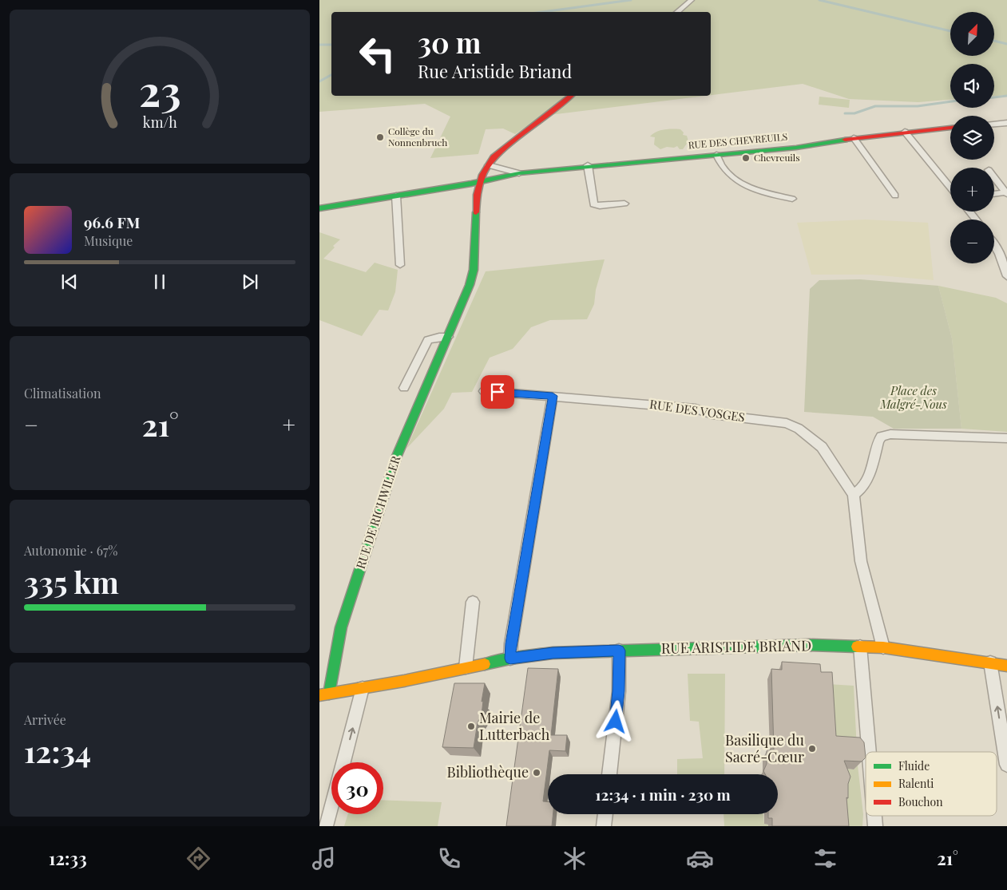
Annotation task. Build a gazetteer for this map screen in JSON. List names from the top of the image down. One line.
{"streets":{"street":["RUE DES CHEVREUILS","RUE DES VOSGES","RUE DE RICHWILLER","RUE ARISTIDE BRIAND"]},"crossings":[["RUE DES CHEVREUILS","RUE DE RICHWILLER"],["RUE DE RICHWILLER","RUE ARISTIDE BRIAND"]],"parks":["Place des Malgré-Nous"],"places":["Collège du Nonnenbruch","Chevreuils","Mairie de Lutterbach","Basilique du Sacré-Cœur","Bibliothèque"],"legend":["Fluide","Ralenti","Bouchon"],"north":"top right","page":{"map_buttons":["+","−"],"turn":["30 m","Rue Aristide Briand"],"song":["96.6 FM","Musique"],"tile":["Climatisation",["Autonomie · 67%","335 km"],["Arrivée","12:34"]],"heat":["−","21°","+"],"limit":"30","trip":"12:34 · 1 min · 230 m","tabs":["12:33","21°"],"gauge":["23","km/h"]}}
